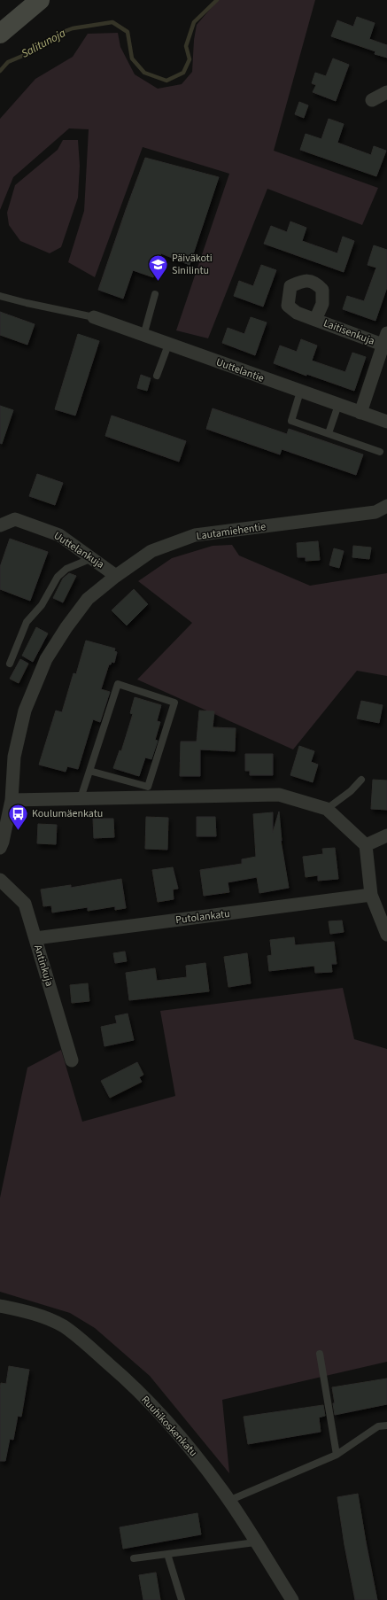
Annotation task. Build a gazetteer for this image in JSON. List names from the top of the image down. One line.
{"streets":{"street":["Laitisenkuja","Uuttelantie","Lautamiehentie","Uuttelankuja","Putolankatu","Antinkuja","Ruuhikoskenkatu"]},"crossings":[["Lautamiehentie","Uuttelankuja"],["Putolankatu","Antinkuja"]],"water":["Salitunoja"],"places":{"school or university":["Päiväkoti Sinilintu"],"bus stop":["Koulumäenkatu"]}}
